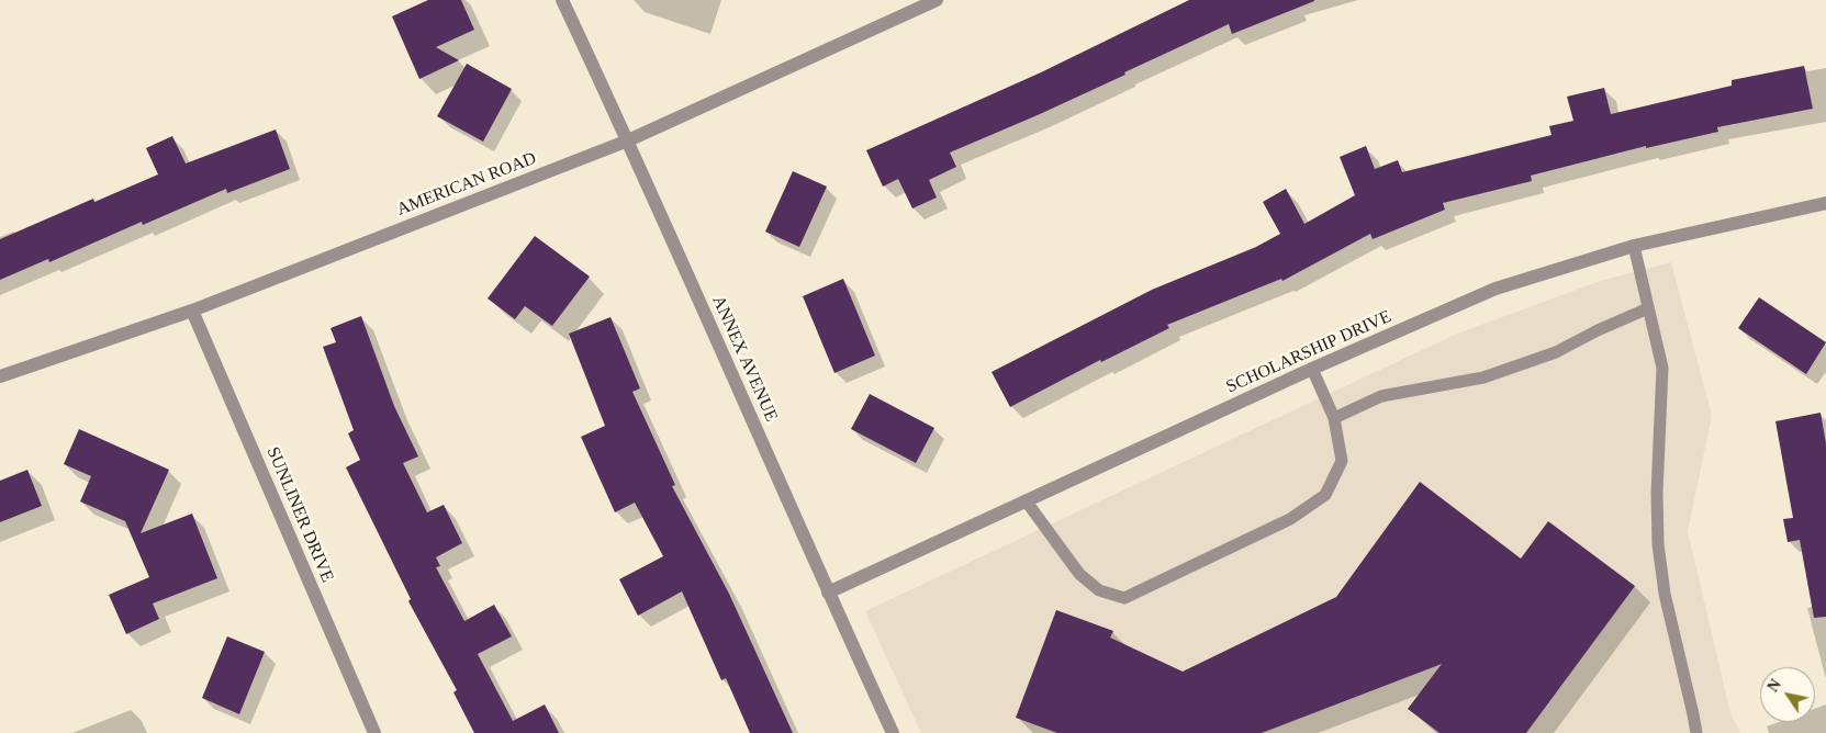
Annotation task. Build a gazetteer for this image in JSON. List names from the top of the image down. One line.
{"streets":{"street":["AMERICAN ROAD","SCHOLARSHIP DRIVE","ANNEX AVENUE","SUNLINER DRIVE"]},"crossings":[["AMERICAN ROAD","ANNEX AVENUE"],["AMERICAN ROAD","SUNLINER DRIVE"],["SCHOLARSHIP DRIVE","ANNEX AVENUE"]],"north":"top left"}
